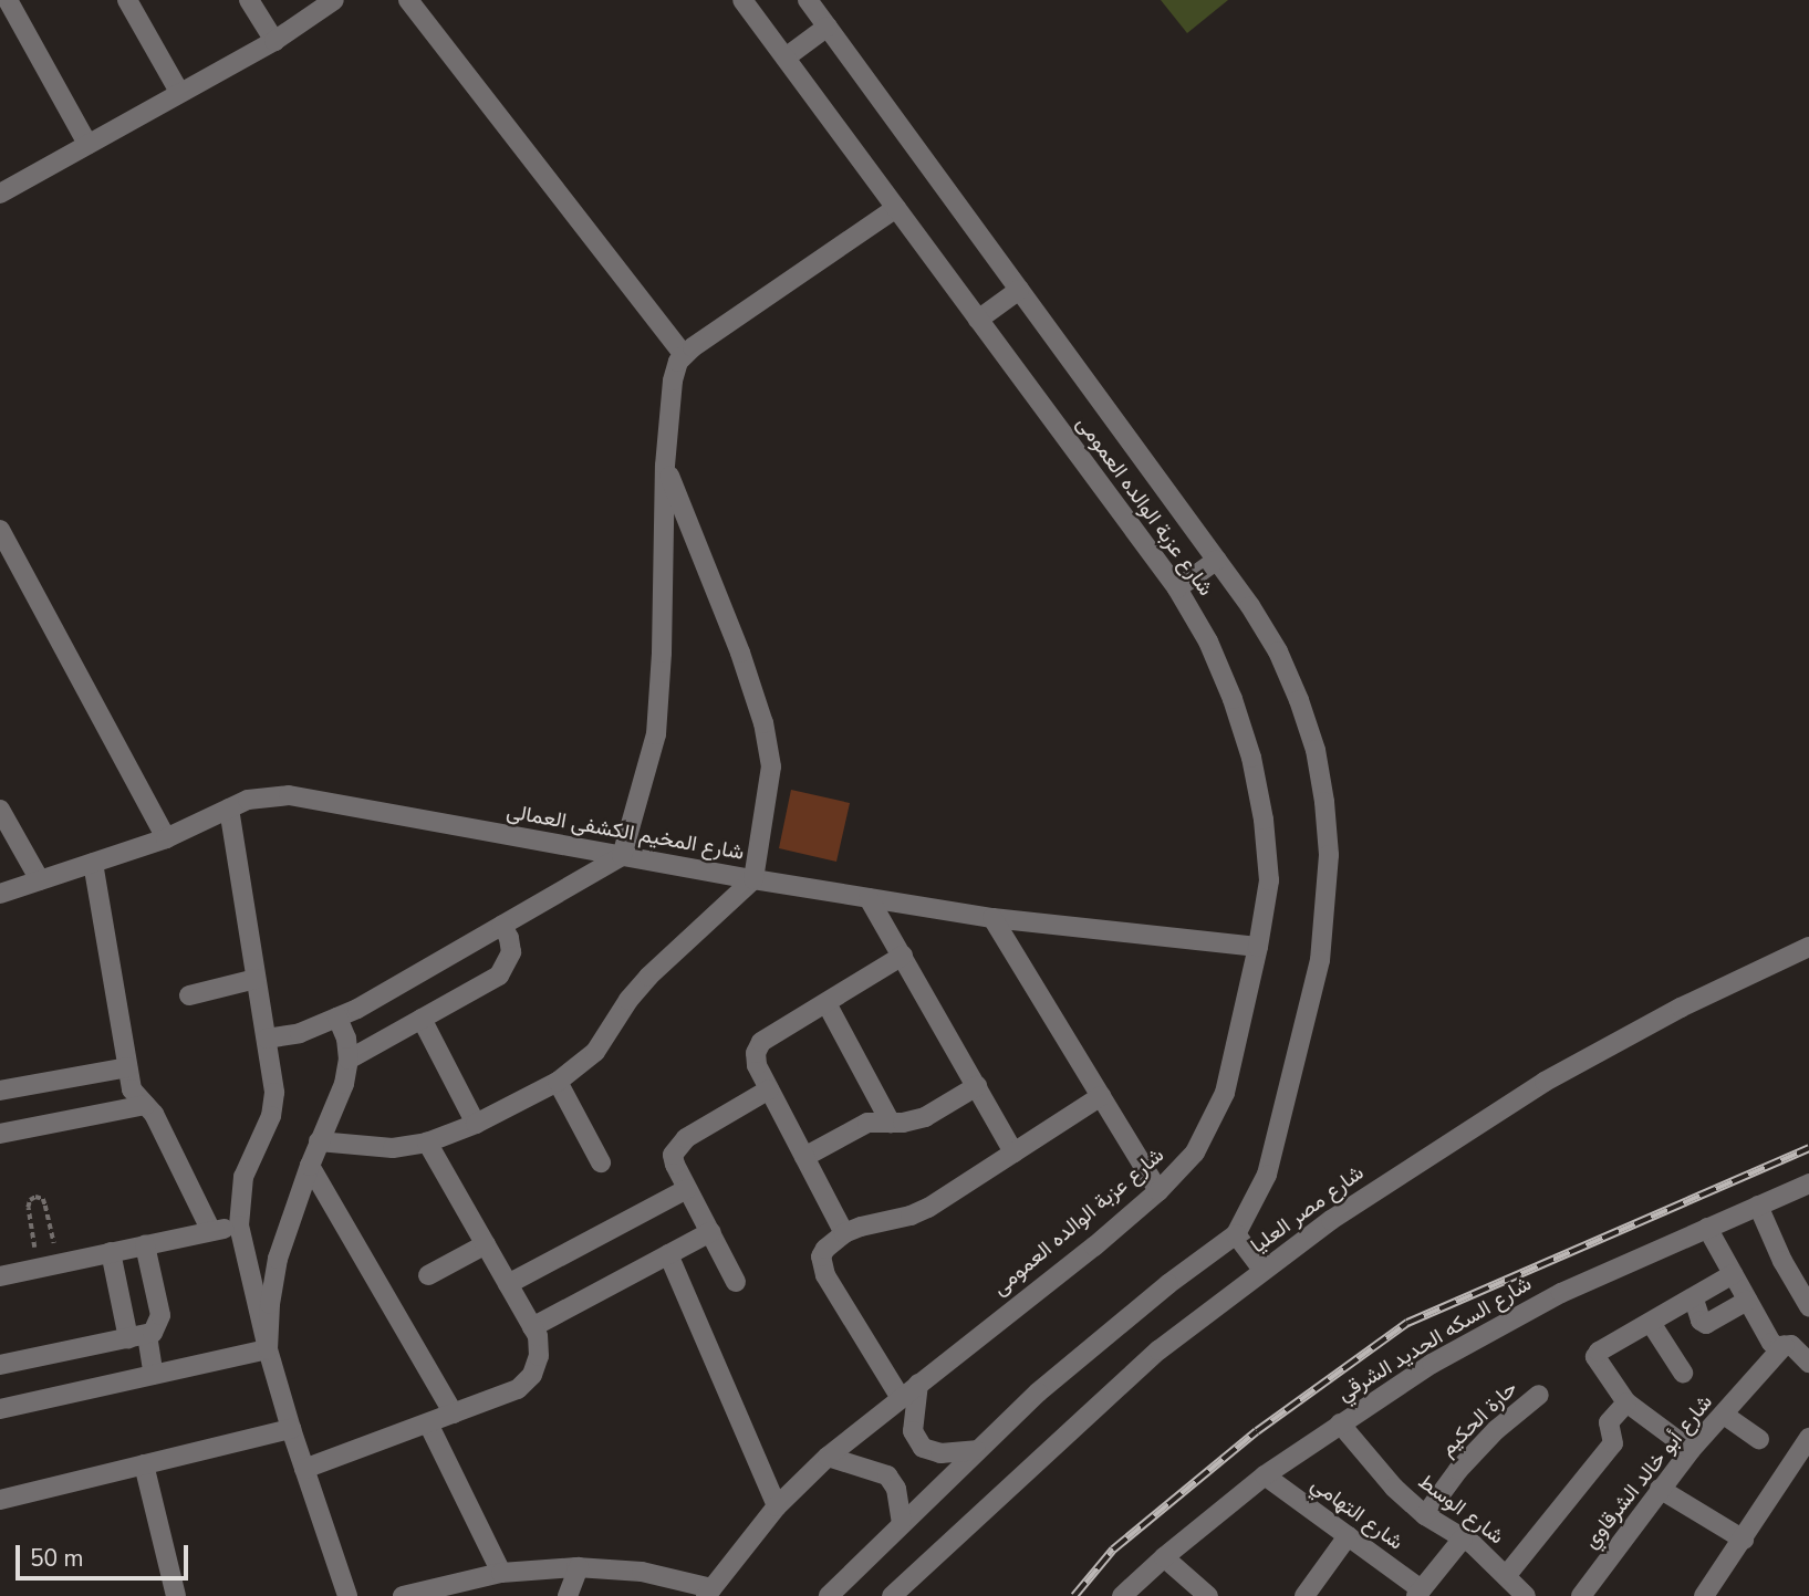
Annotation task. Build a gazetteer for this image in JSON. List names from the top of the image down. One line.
{"streets":{"street":["شارع عزبة الوالده العمومى","شارع المخيم الكشفى العمالى","شارع مصر العليا","شارع السكه الحديد الشرقي","حارة الحكيم","شارع أبو خالد الشرقاوي","شارع الوسط","شارع التهامي"]},"crossings":[["شارع عزبة الوالده العمومى","شارع المخيم الكشفى العمالى"],["شارع عزبة الوالده العمومى","شارع مصر العليا"],["شارع السكه الحديد الشرقي","شارع الوسط"],["شارع السكه الحديد الشرقي","شارع التهامي"],["حارة الحكيم","شارع الوسط"]],"scale_bar":"50 m"}
